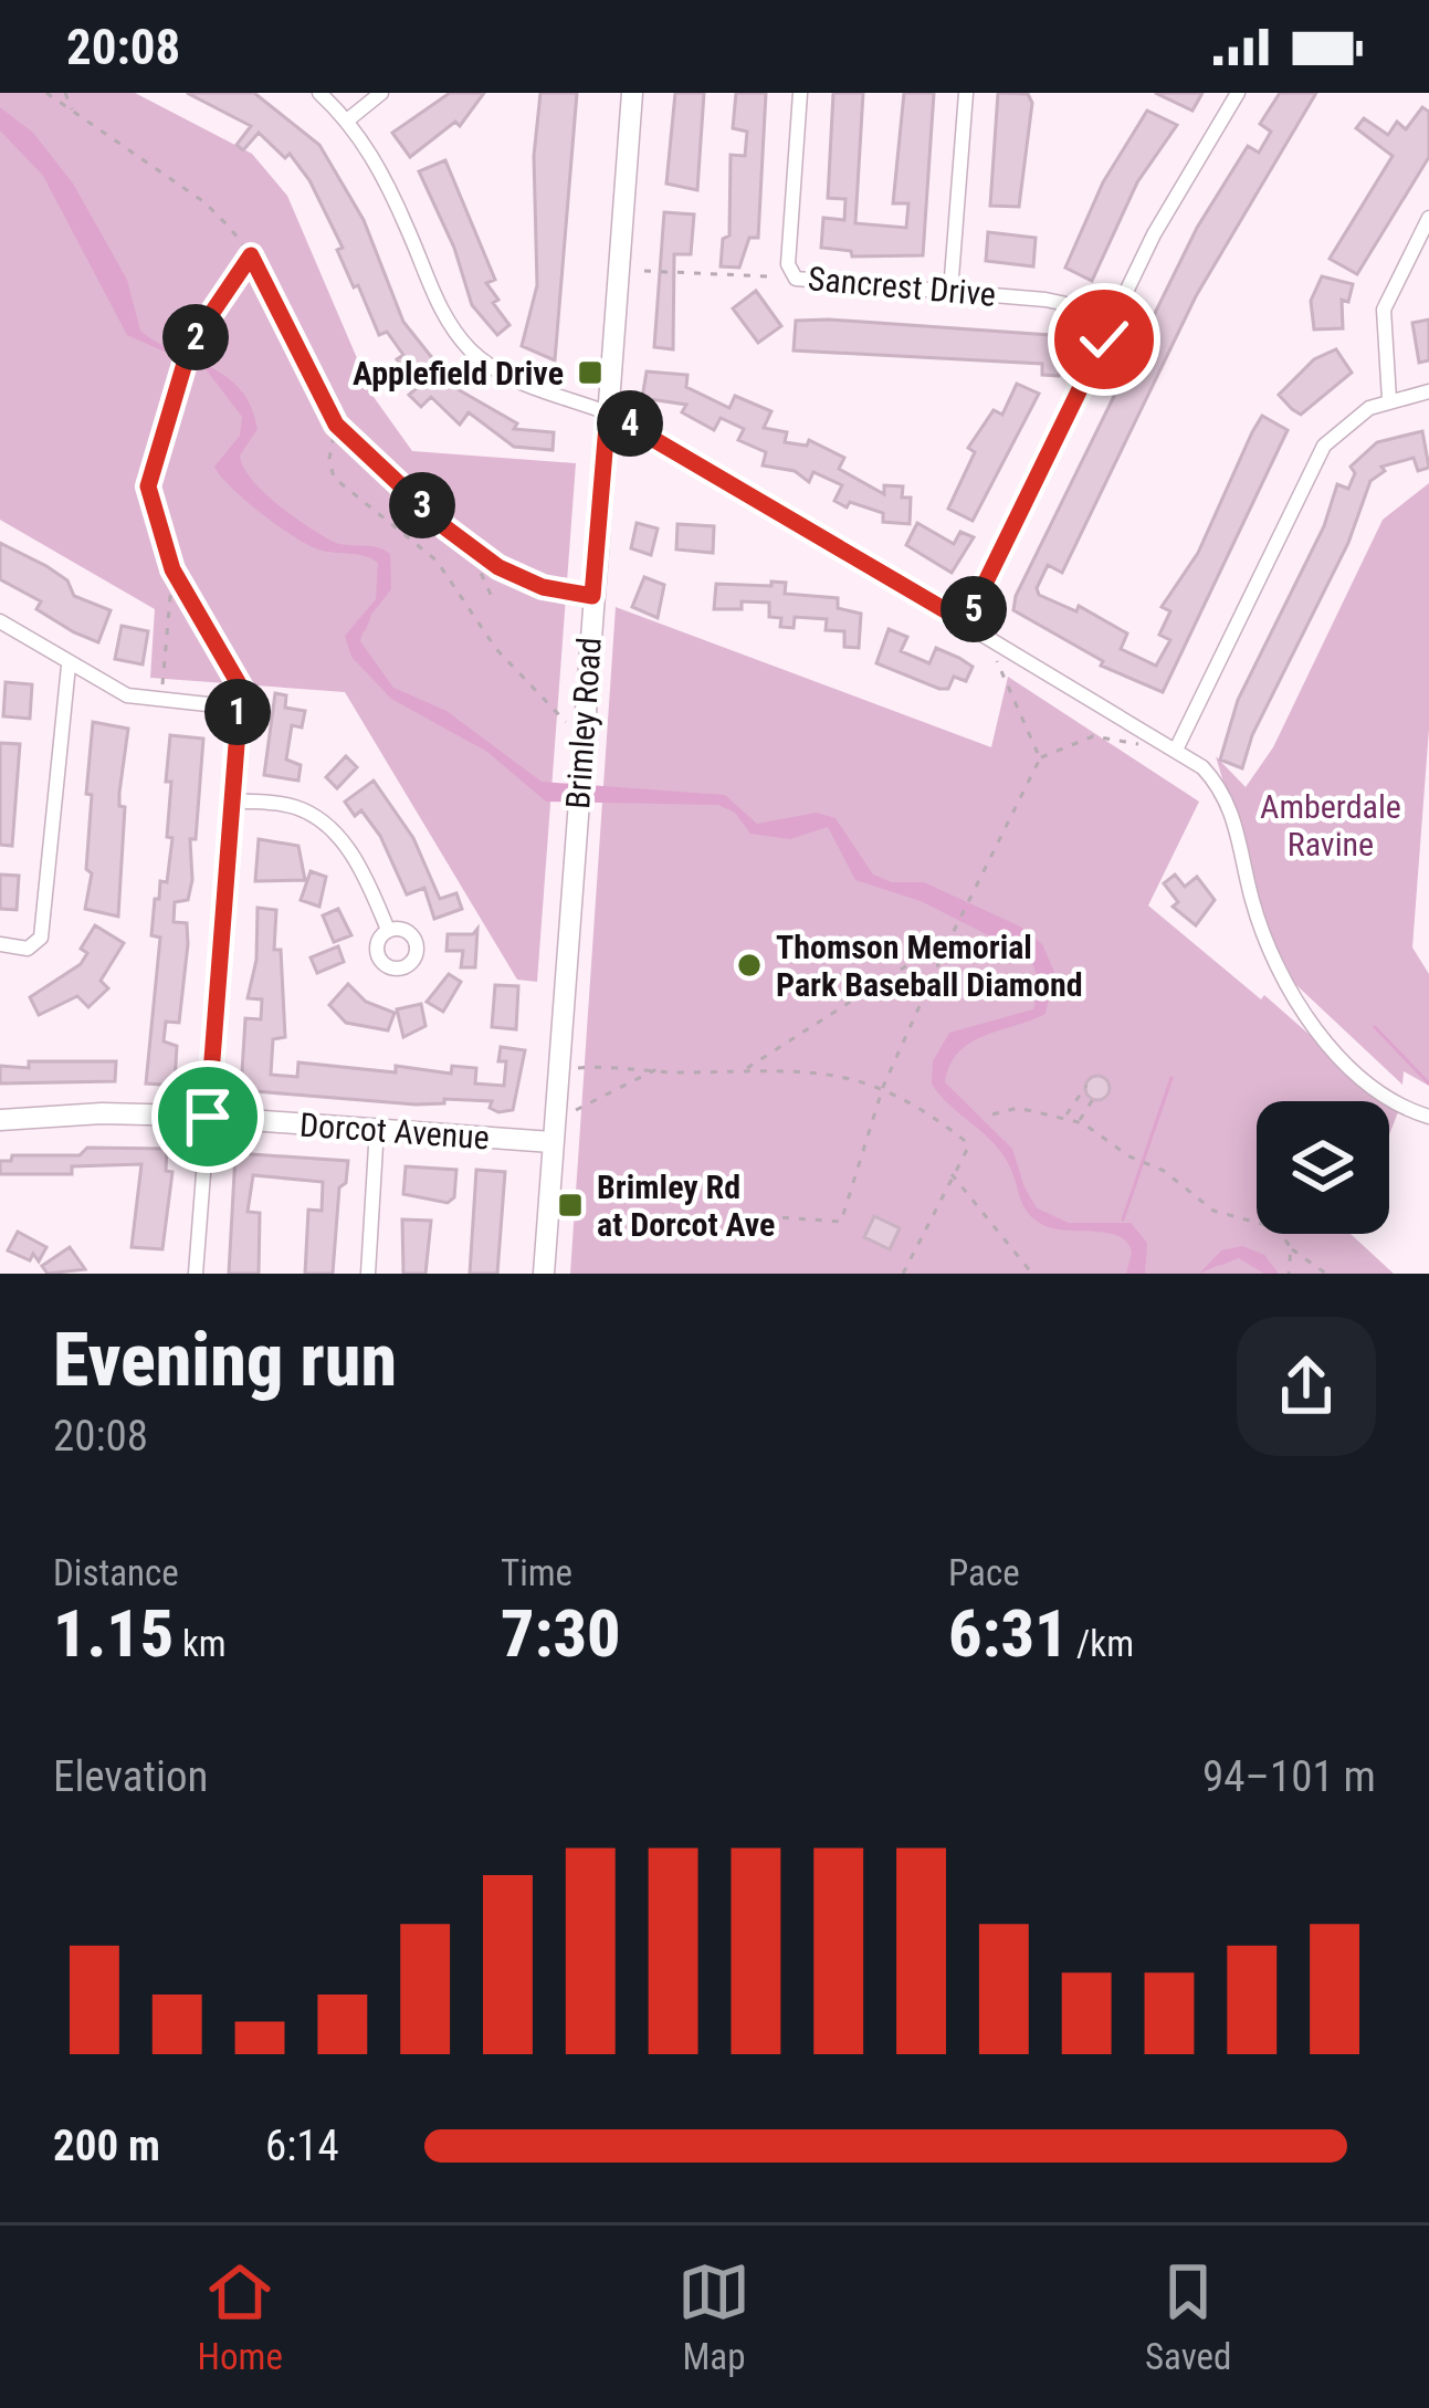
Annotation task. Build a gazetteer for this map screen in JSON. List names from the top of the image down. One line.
{"streets":{"main road":["Brimley Road","Dorcot Avenue"],"street":["Sancrest Drive"]},"crossings":[["Brimley Road","Dorcot Avenue"]],"parks":["Amberdale Ravine"],"places":{"transit":["Applefield Drive","Brimley Rd at Dorcot Ave"],"other":["Thomson Memorial Park Baseball Diamond"]},"page":{"status":"20:08","pins":["2","4","3","5","1"],"heading":["Evening run","20:08"],"stats":[["Distance","1.15 km"],["Time","7:30"],["Pace","6:31 /km"]],"chart":["Elevation","94–101 m"],"list":[{"name":"200 m","note":"6:14"}],"tabs":["Home","Map","Saved"]}}
